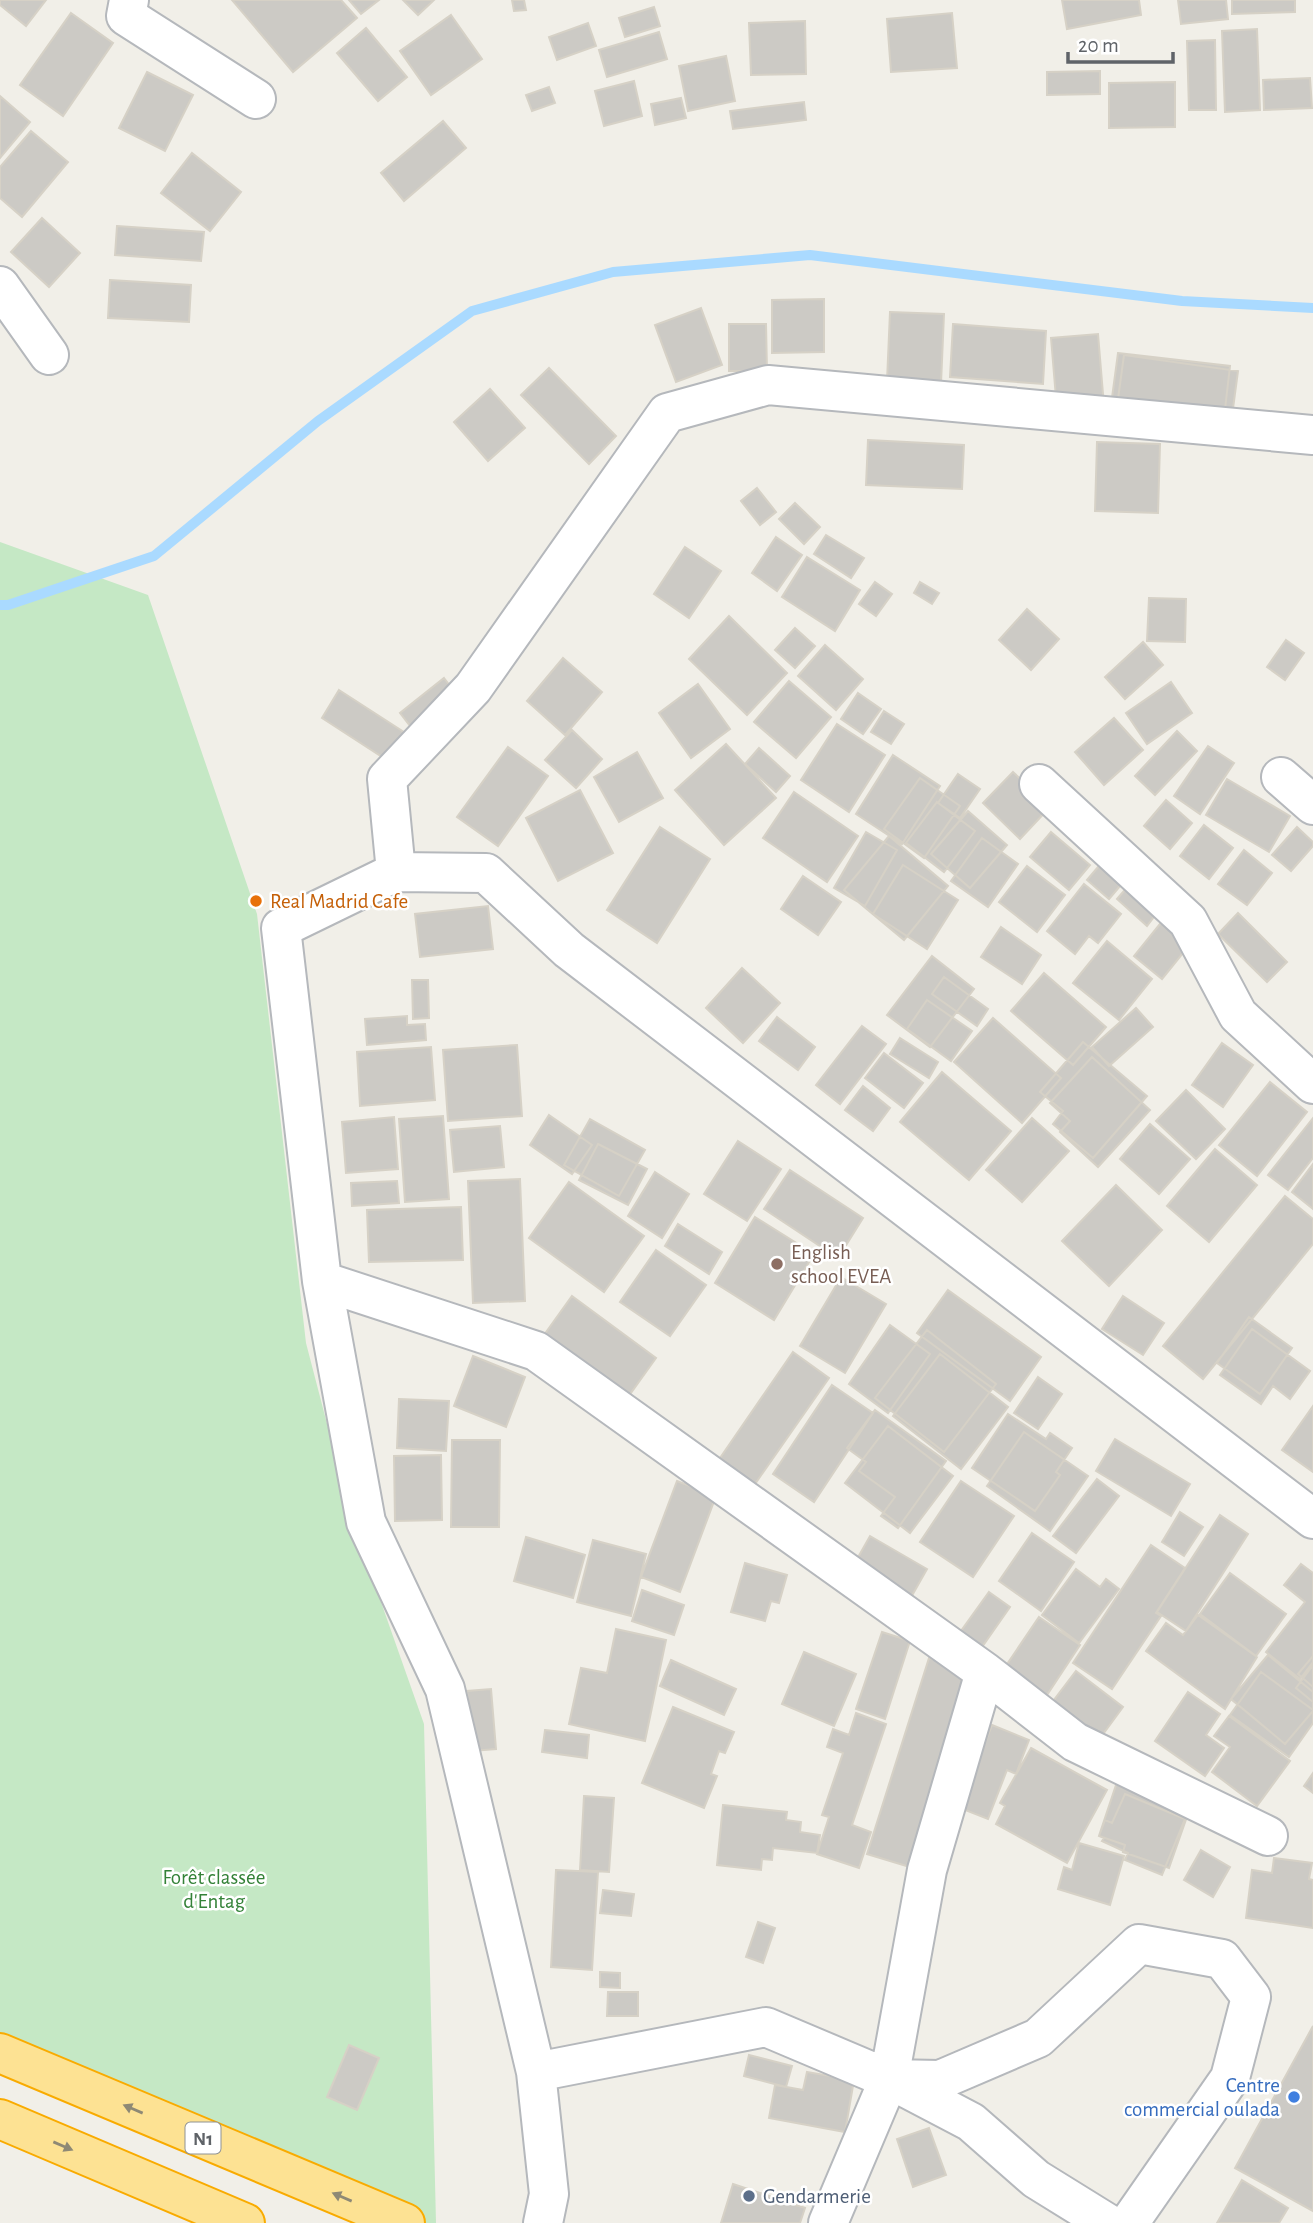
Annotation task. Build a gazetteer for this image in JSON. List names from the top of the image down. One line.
{"streets":{"highway":["N1"]},"parks":["Forêt classée d'Entag"],"places":["Real Madrid Cafe","English school EVEA","Centre commercial oulada","Gendarmerie"],"scale_bar":"20 m"}
